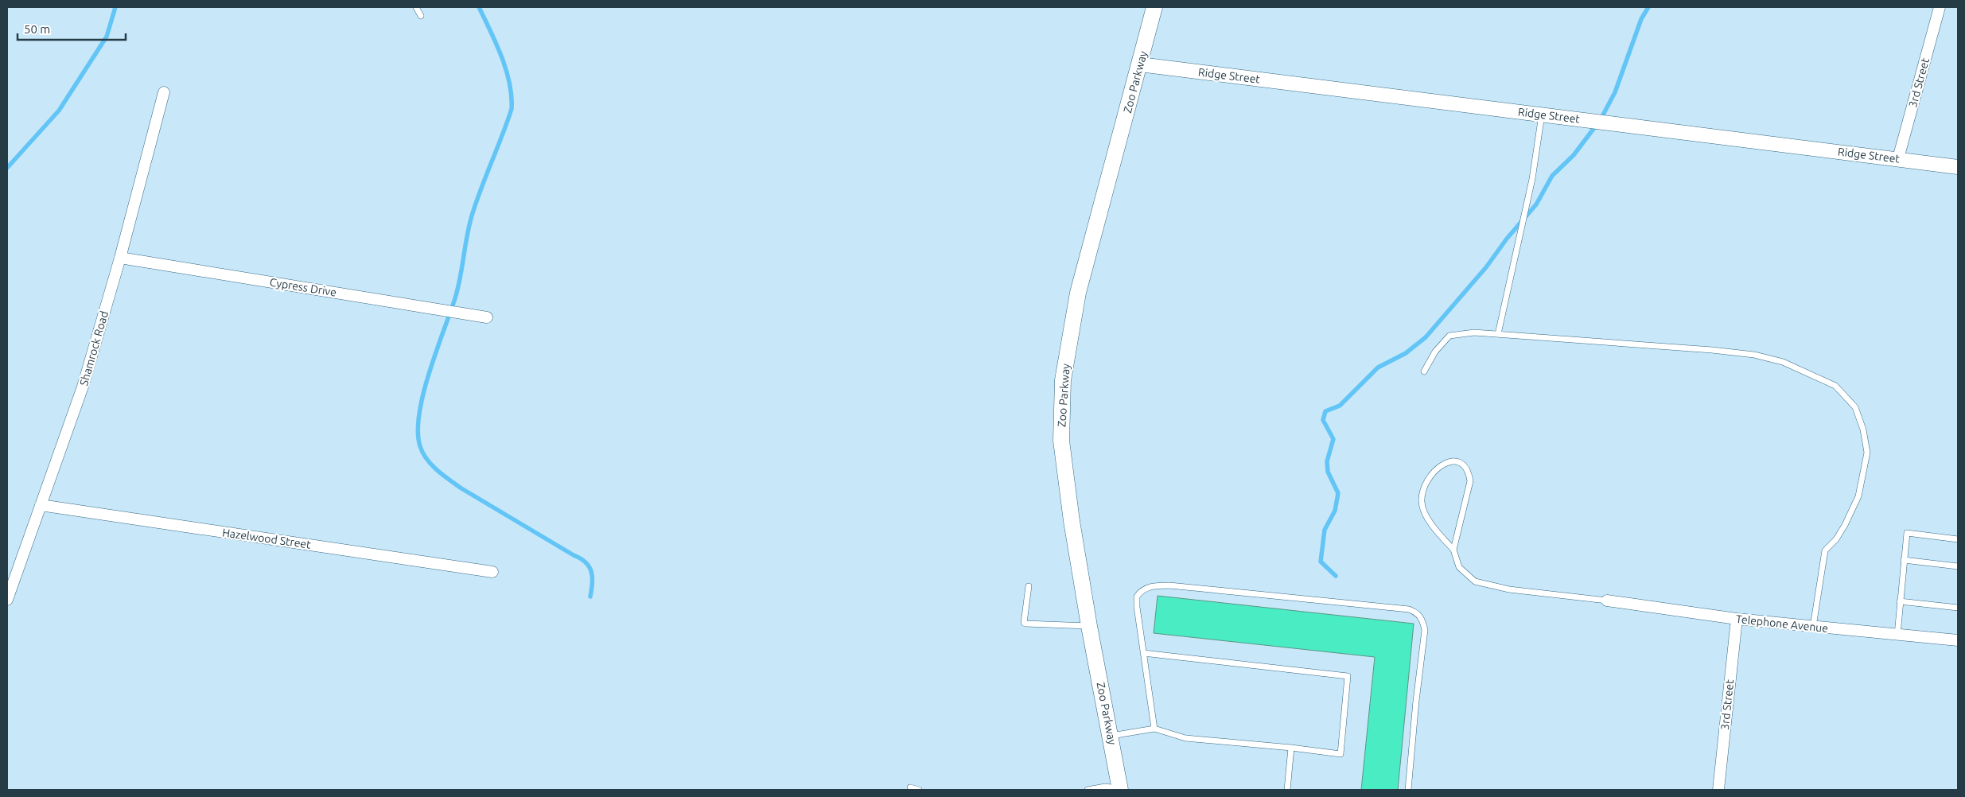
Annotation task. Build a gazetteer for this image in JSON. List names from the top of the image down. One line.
{"streets":{"main road":["Zoo Parkway"],"street":["Ridge Street","3rd Street","Cypress Drive","Shamrock Road","Hazelwood Street","Telephone Avenue"]},"crossings":[["Ridge Street","Zoo Parkway"],["Ridge Street","3rd Street"],["3rd Street","Telephone Avenue"],["Cypress Drive","Shamrock Road"],["Shamrock Road","Hazelwood Street"]],"scale_bar":"50 m"}
